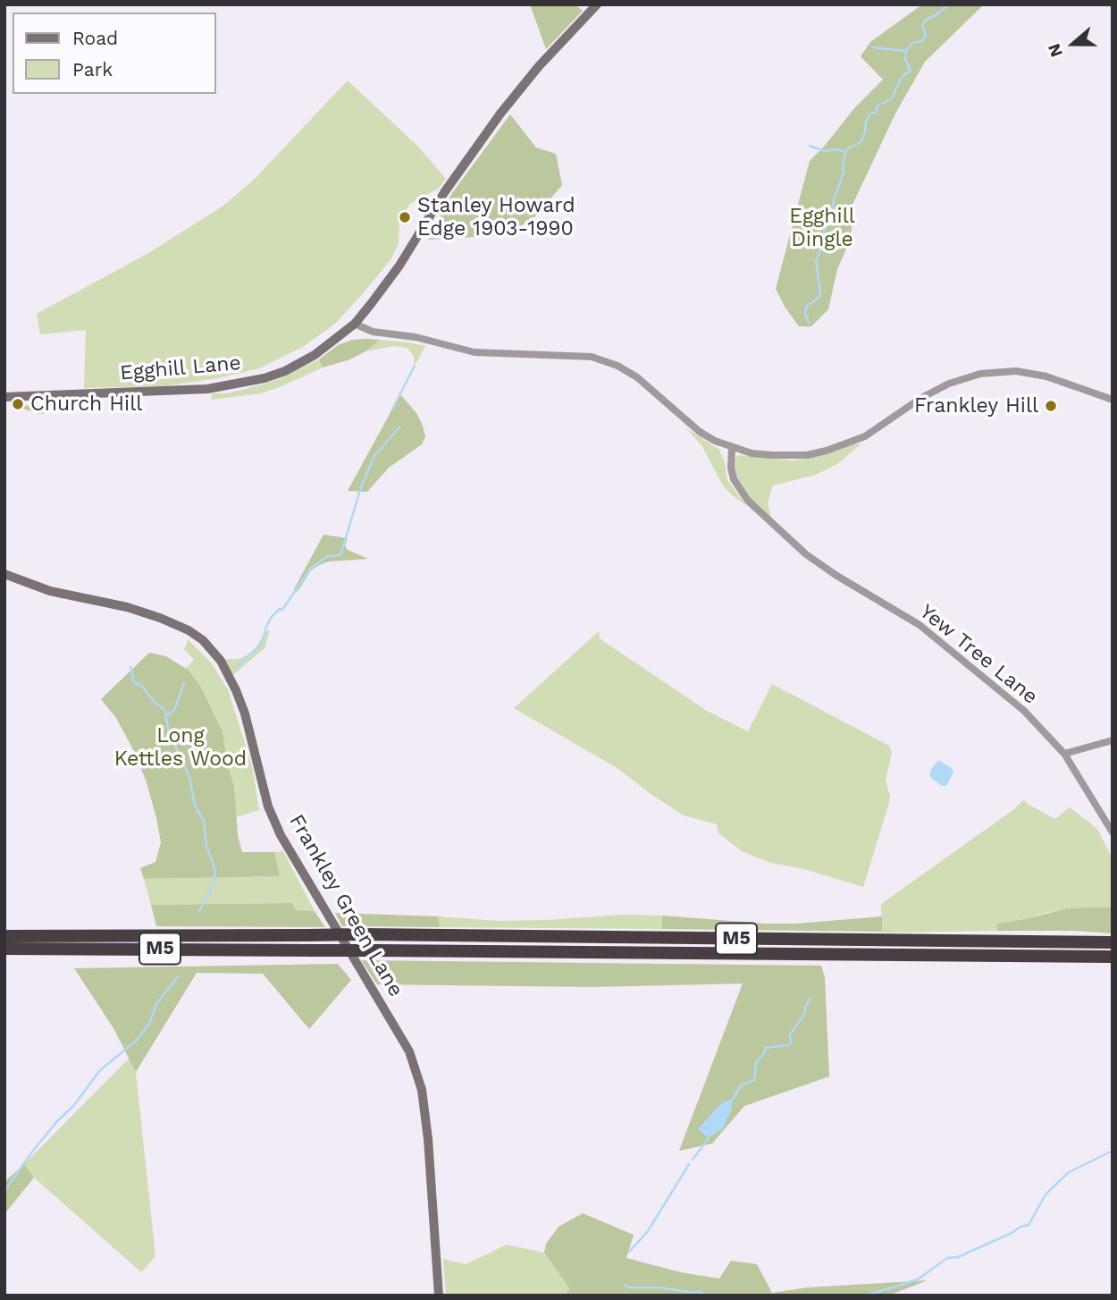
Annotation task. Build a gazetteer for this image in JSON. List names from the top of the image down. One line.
{"streets":{"highway":["M5"],"street":["Egghill Lane","Yew Tree Lane","Frankley Green Lane"]},"parks":["Egghill Dingle","Long Kettles Wood"],"places":["Stanley Howard Edge 1903-1990","Church Hill","Frankley Hill"],"legend":["Road","Park"],"north":"left"}
